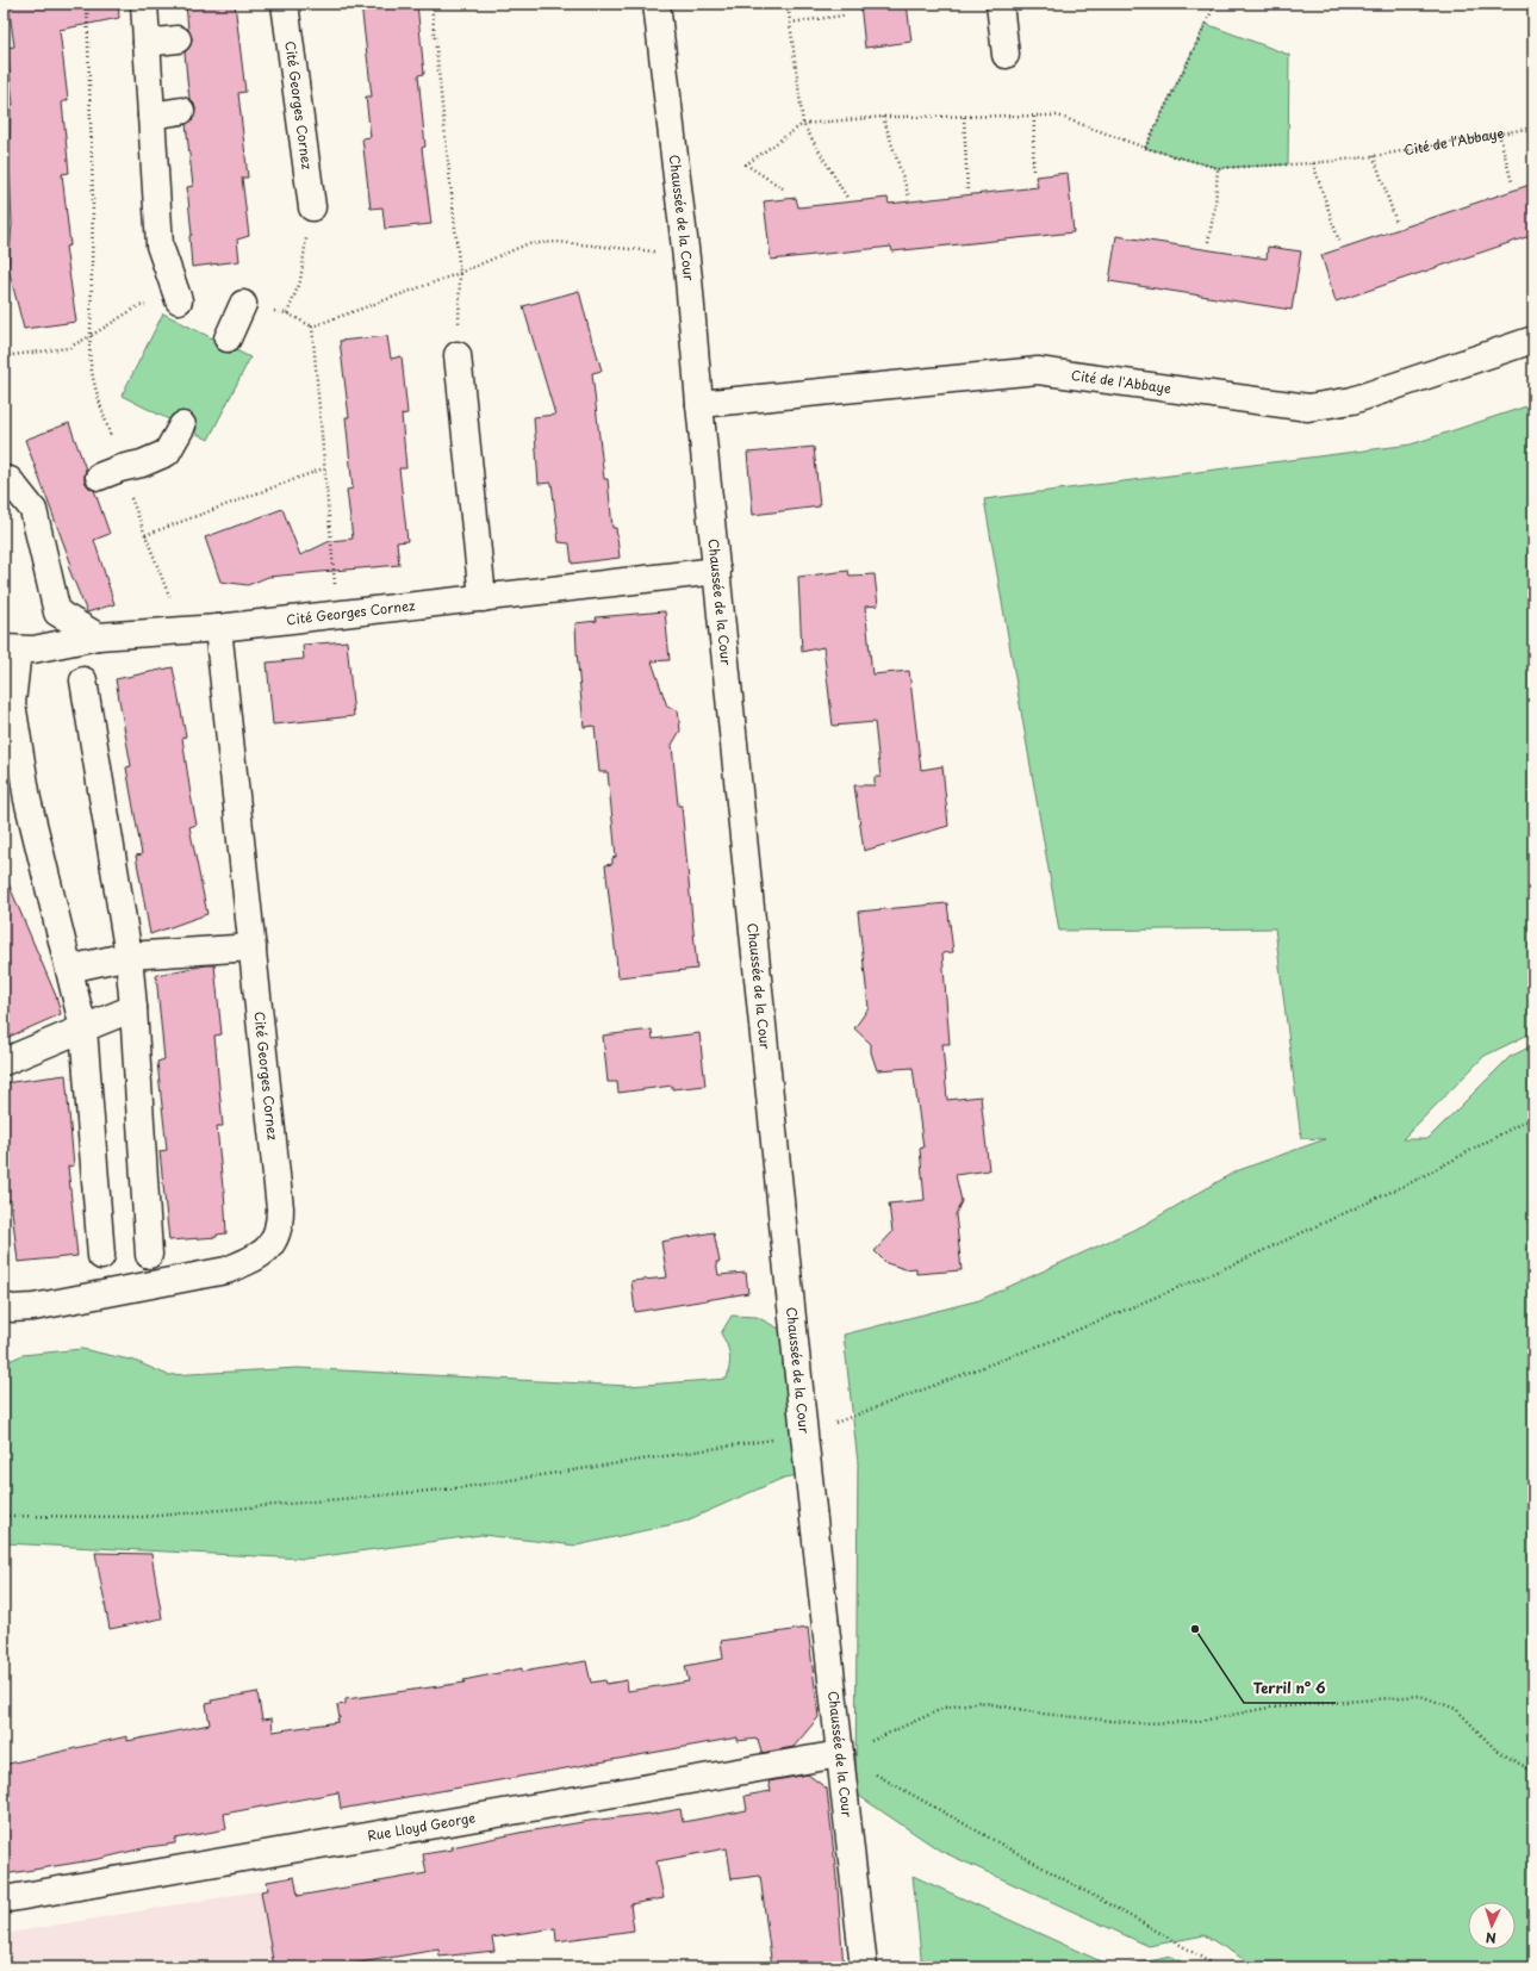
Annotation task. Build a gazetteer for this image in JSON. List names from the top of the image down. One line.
{"streets":{"street":["Cité Georges Cornez","Cité de l'Abbaye","Chaussée de la Cour","Rue Lloyd George"]},"crossings":[["Cité Georges Cornez","Chaussée de la Cour"],["Cité de l'Abbaye","Chaussée de la Cour"],["Chaussée de la Cour","Rue Lloyd George"]],"places":["Terril n° 6"],"north":"bottom"}
